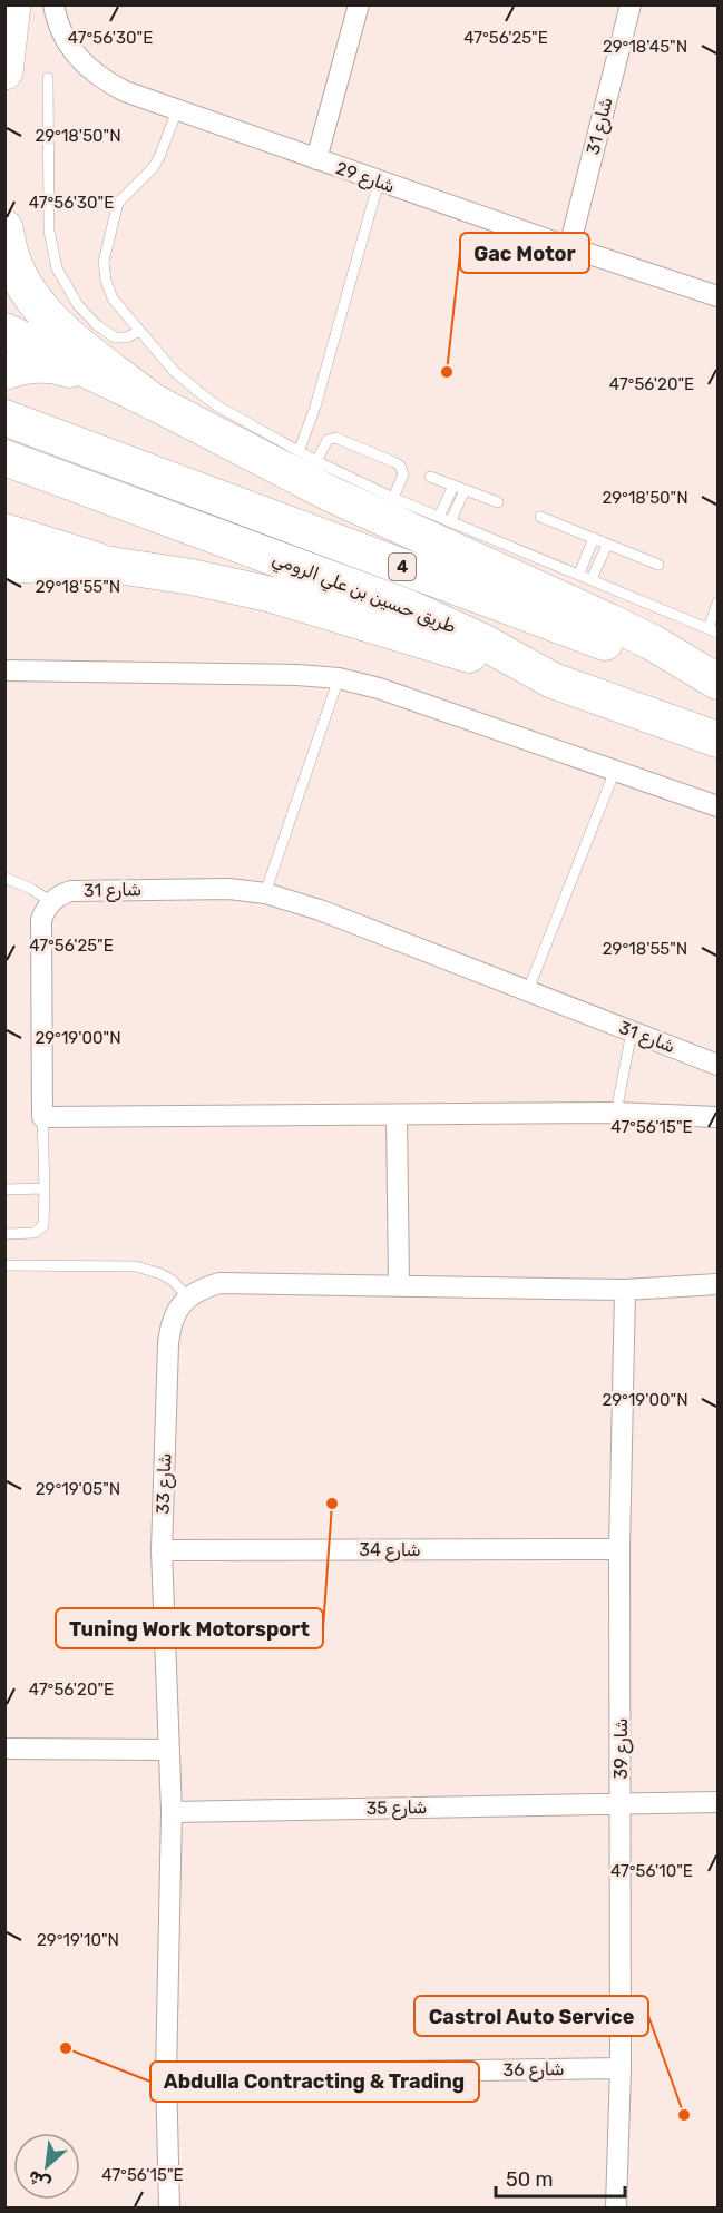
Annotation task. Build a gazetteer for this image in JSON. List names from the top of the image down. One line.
{"streets":{"highway":["4","طريق حسين بن علي الرومي"],"street":["شارع 31","شارع 29","شارع 33","شارع 34","شارع 39","شارع 35","شارع 36"]},"crossings":[["شارع 31","شارع 29"],["شارع 33","شارع 34"],["شارع 33","شارع 35"],["شارع 33","شارع 36"],["شارع 34","شارع 39"],["شارع 39","شارع 35"],["شارع 39","شارع 36"]],"places":["Gac Motor","Tuning Work Motorsport","Abdulla Contracting & Trading","Castrol Auto Service"],"scale_bar":"50 m","north":"bottom left","coordinates":["47°56'30\"E","47°56'25\"E","29°18'45\"N","29°18'50\"N","47°56'20\"E","29°18'55\"N","29°19'00\"N","47°56'15\"E","29°19'05\"N","47°56'10\"E","29°19'10\"N"]}
